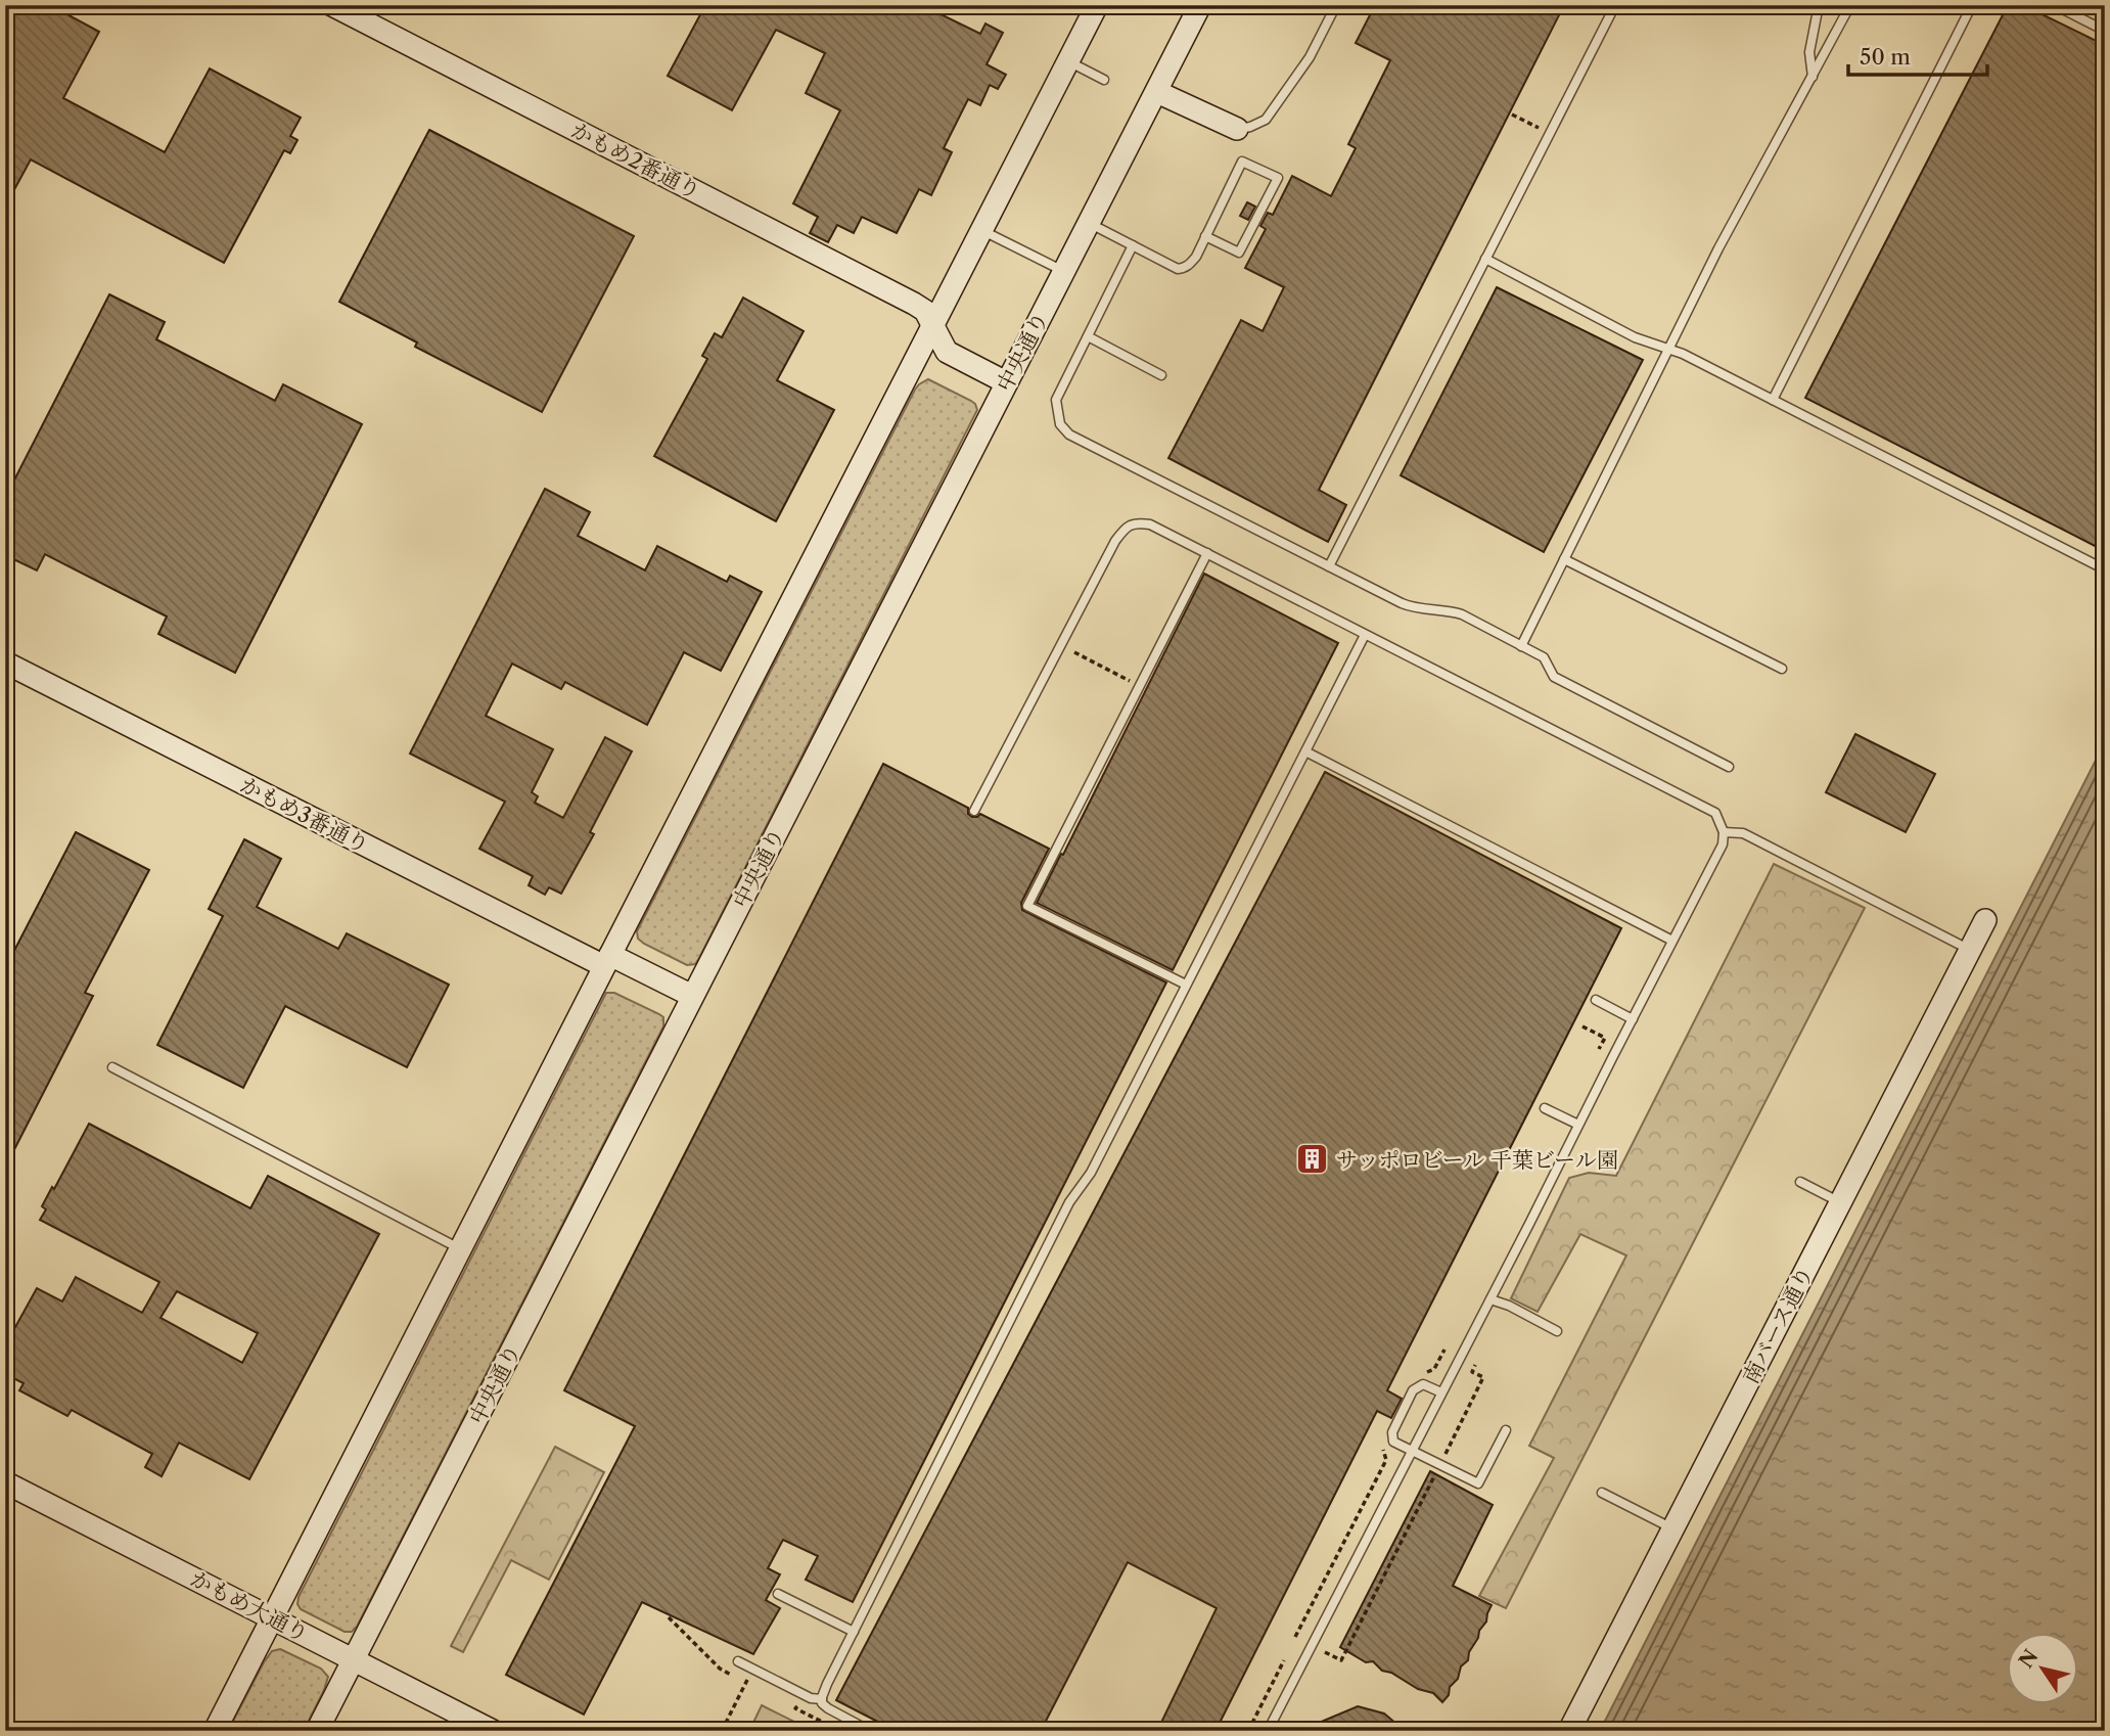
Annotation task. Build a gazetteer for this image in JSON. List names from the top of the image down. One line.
{"streets":{"street":["かもめ2番通り","中央通り","かもめ3番通り","南バース通り","かもめ大通り"]},"crossings":[["かもめ2番通り","中央通り"],["中央通り","かもめ3番通り"],["中央通り","かもめ大通り"]],"places":{"building":["サッポロビール 千葉ビール園"]},"scale_bar":"50 m","north":"top left"}
